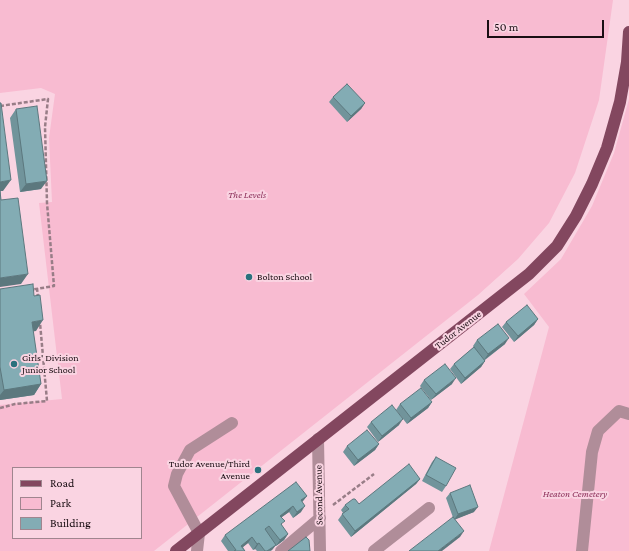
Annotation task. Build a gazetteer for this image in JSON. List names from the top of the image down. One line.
{"streets":{"main road":["Tudor Avenue"],"street":["Second Avenue"]},"crossings":[["Tudor Avenue","Second Avenue"]],"parks":["The Levels","Heaton Cemetery"],"places":["Bolton School","Girls' Division Junior School","Tudor Avenue/Third Avenue"],"legend":["Road","Park","Building"],"scale_bar":"50 m"}
